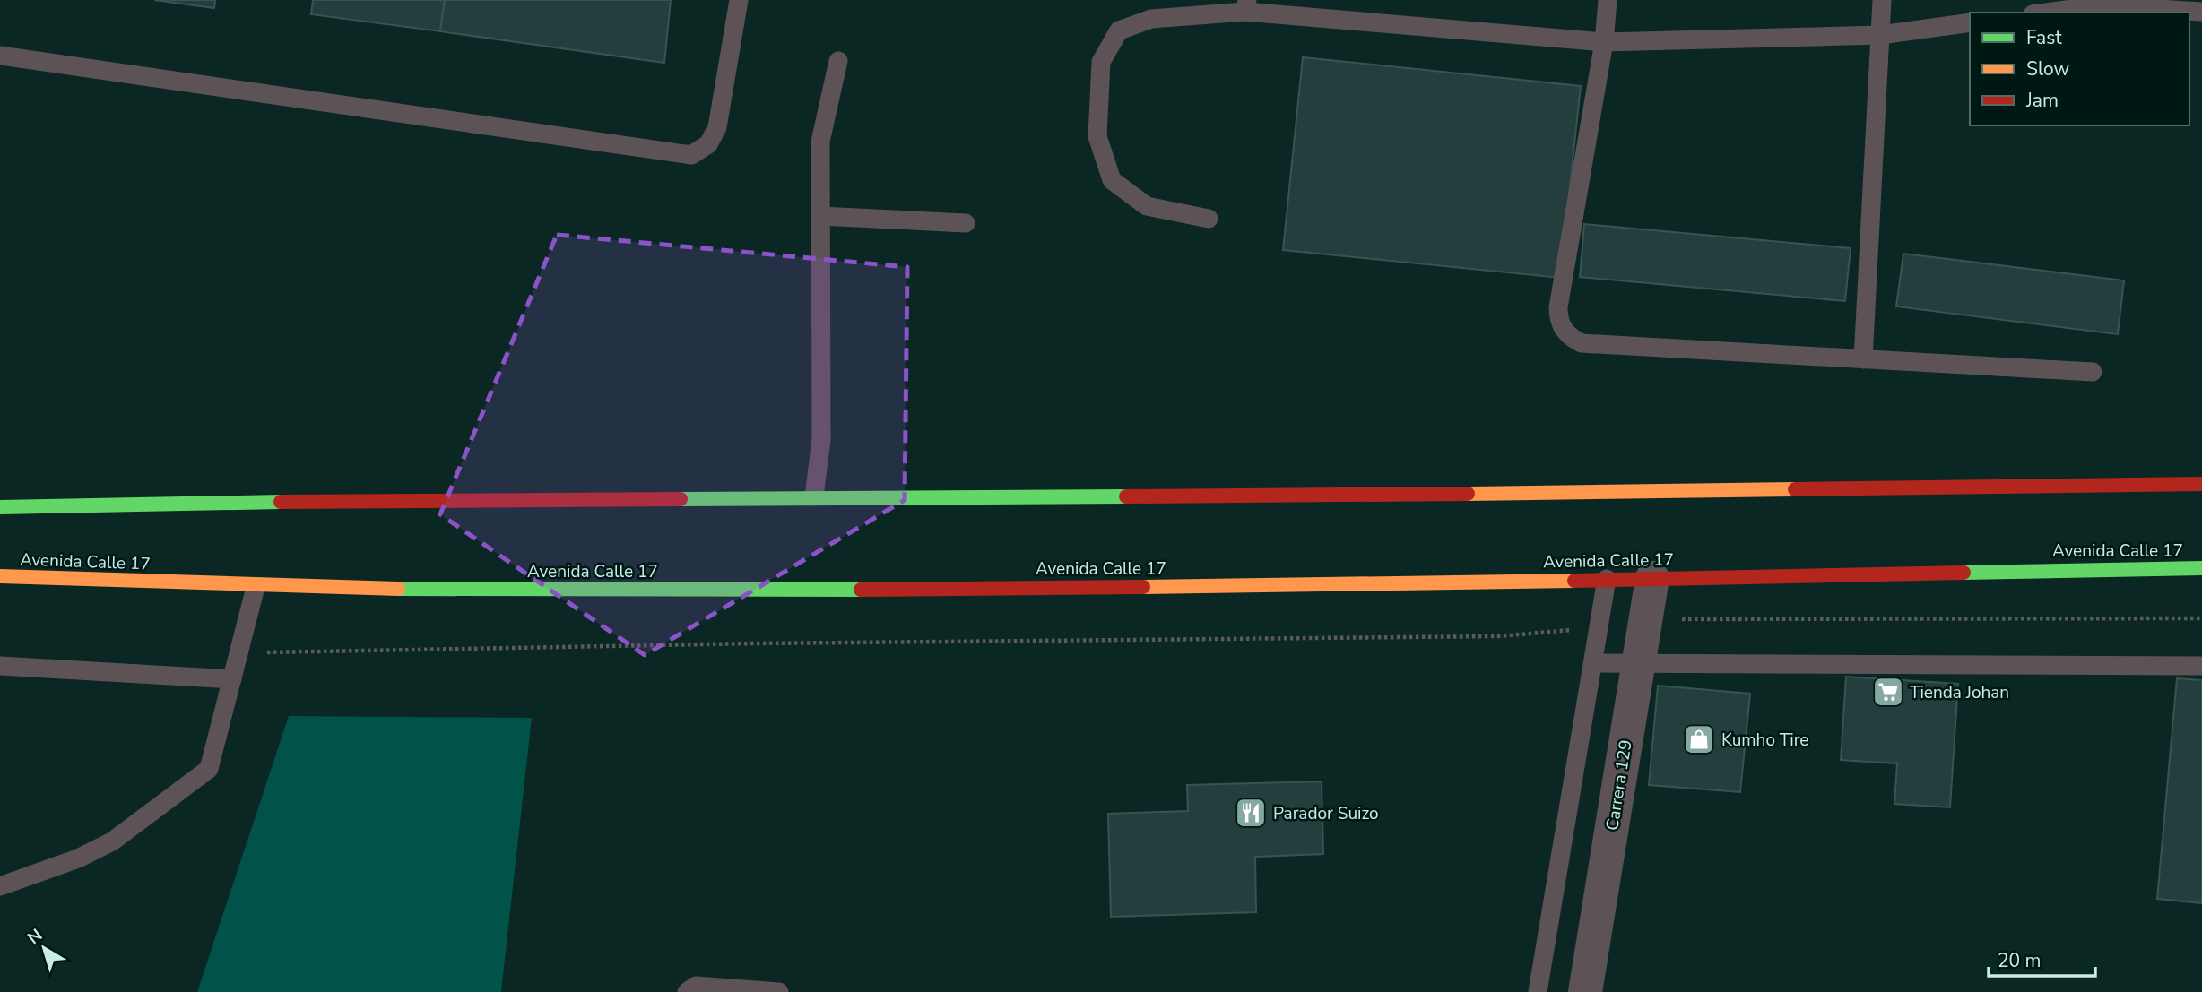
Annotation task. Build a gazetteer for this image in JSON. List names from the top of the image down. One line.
{"streets":{"main road":["Avenida Calle 17"],"street":["Carrera 129"]},"crossings":[["Avenida Calle 17","Carrera 129"]],"places":{"supermarket":["Tienda Johan"],"shop":["Kumho Tire"],"restaurant":["Parador Suizo"]},"legend":["Fast","Slow","Jam"],"scale_bar":"20 m","north":"top left"}
